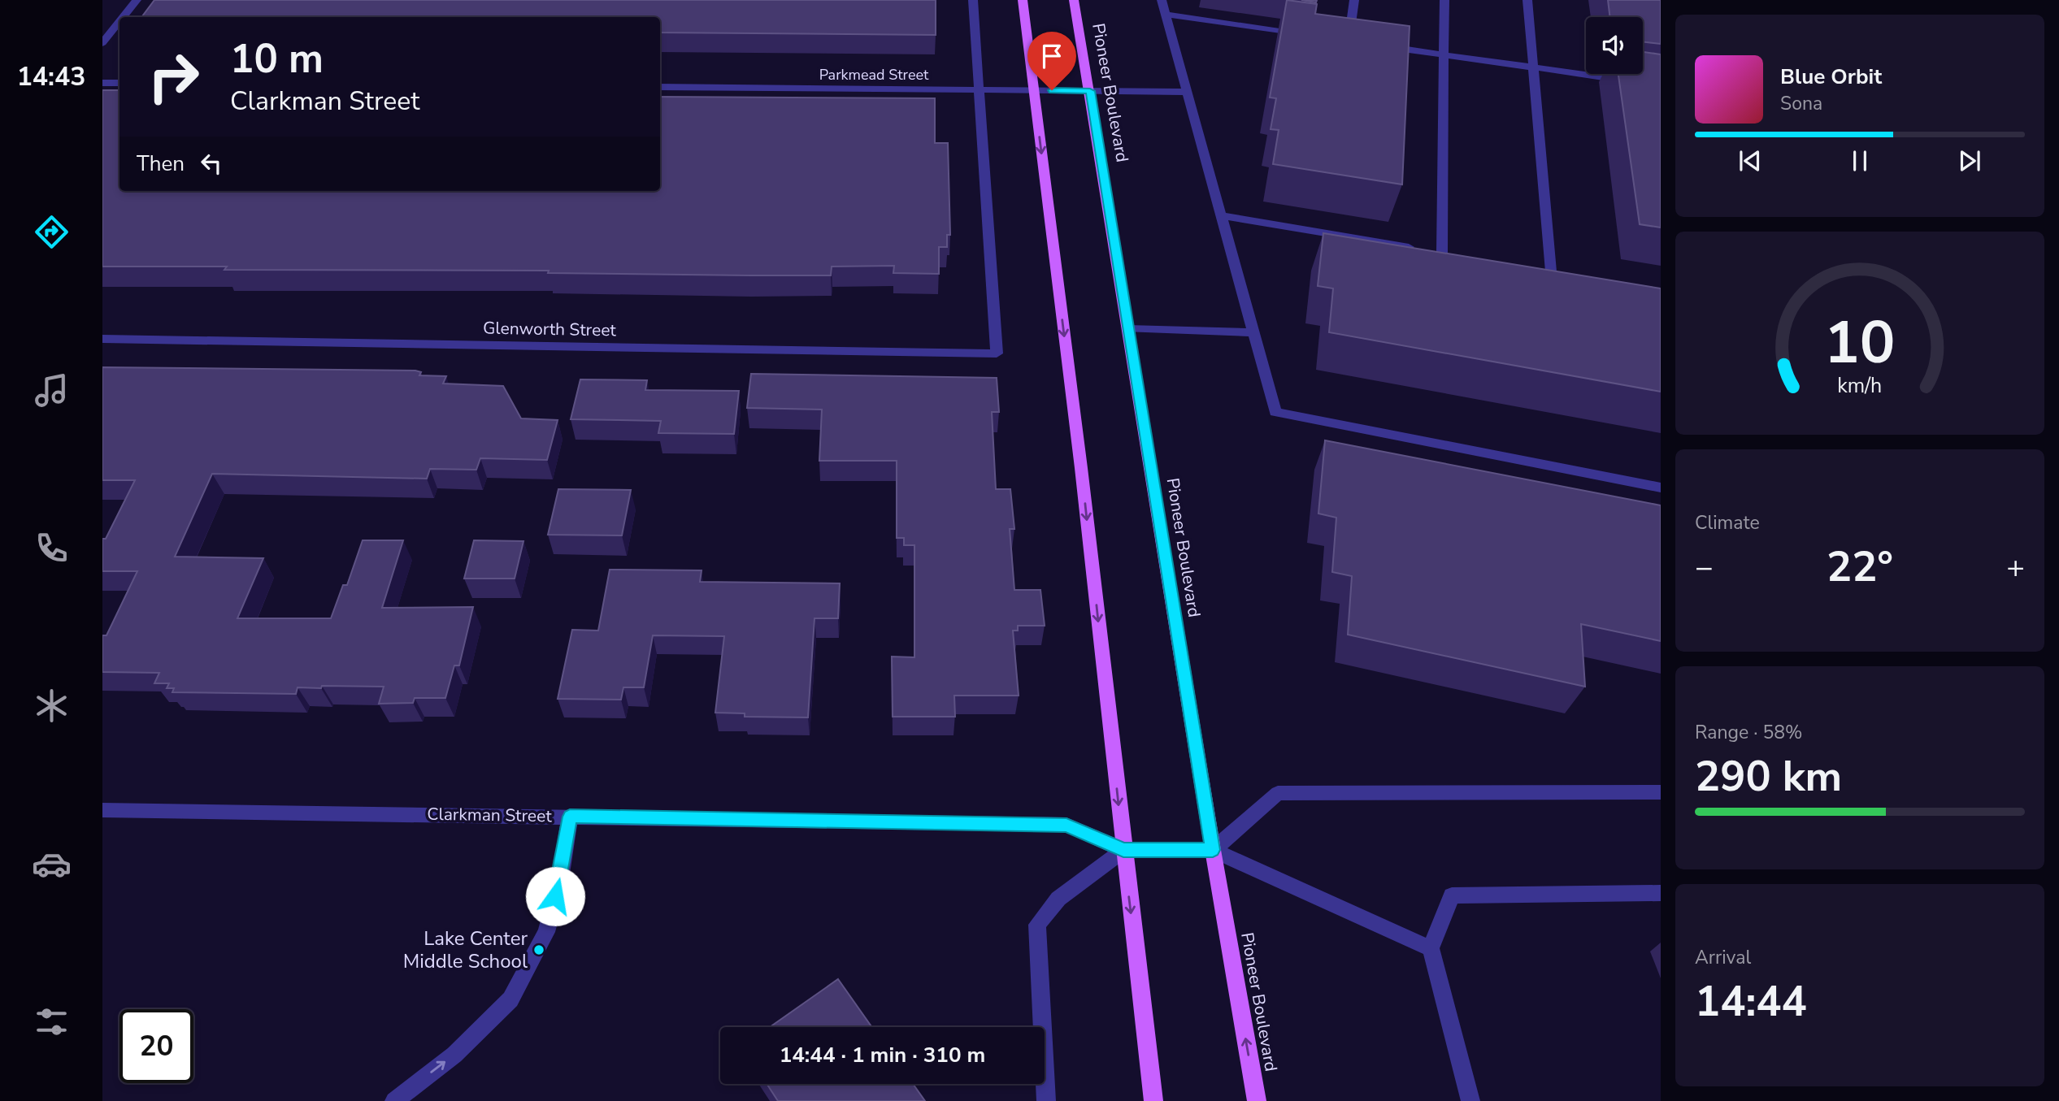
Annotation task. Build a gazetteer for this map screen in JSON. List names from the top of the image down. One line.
{"streets":{"main road":["Pioneer Boulevard"],"street":["Parkmead Street","Glenworth Street","Clarkman Street"]},"crossings":[["Parkmead Street","Pioneer Boulevard"],["Parkmead Street","Glenworth Street"],["Pioneer Boulevard","Clarkman Street"]],"places":["Lake Center Middle School"],"page":{"tabs":"14:43","turn":["10 m","Clarkman Street"],"song":["Blue Orbit","Sona"],"then":"Then","tile":["Climate",["Range · 58%","290 km"],["Arrival","14:44"]],"heat":["−","22°","+"],"limit":"20","trip":"14:44 · 1 min · 310 m","gauge":["10","km/h"]}}
